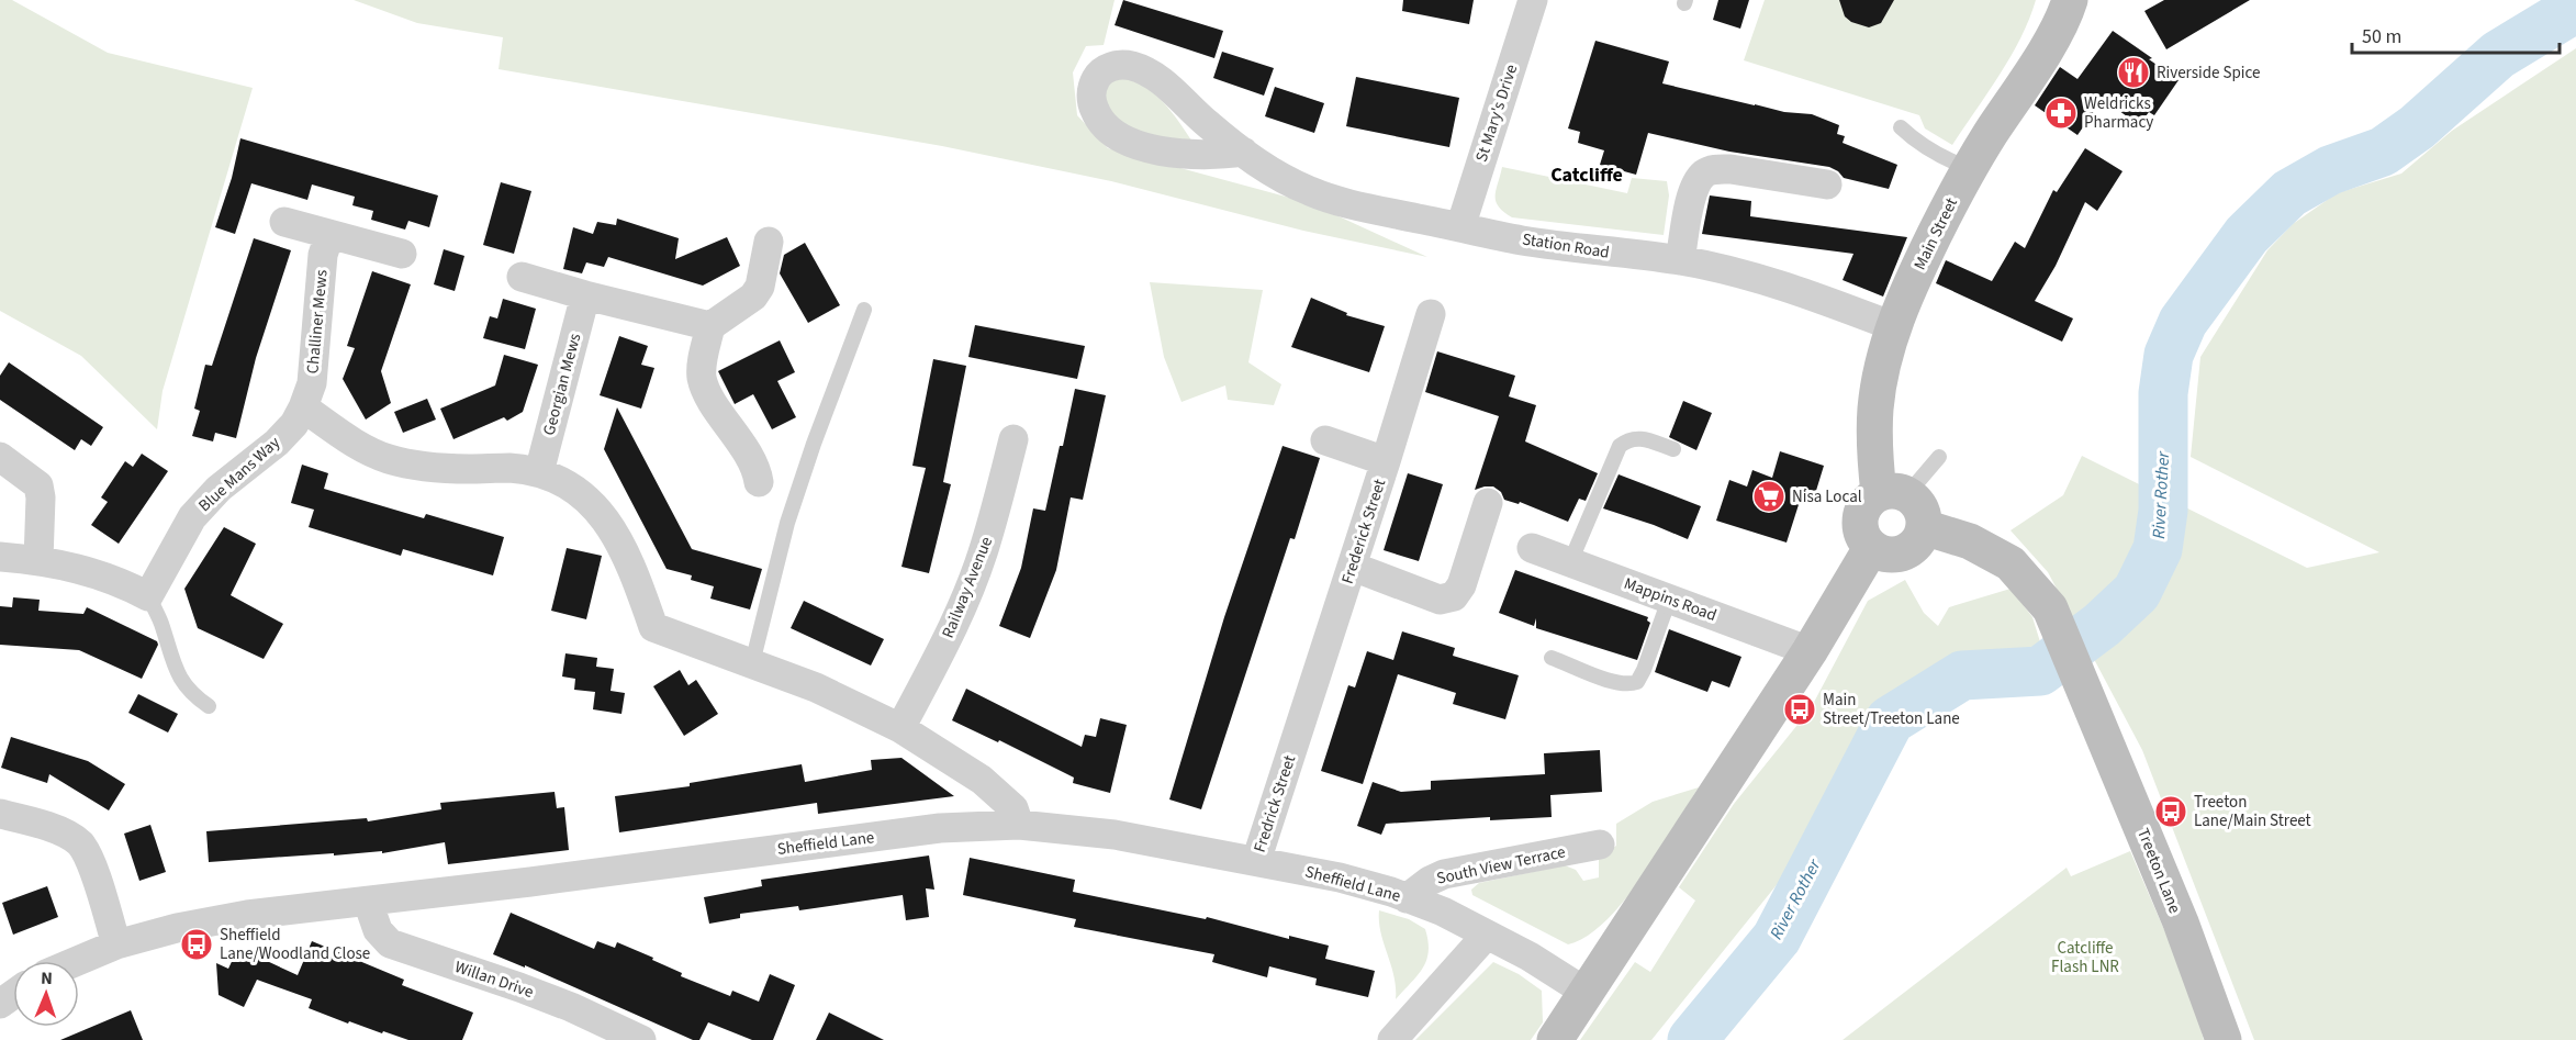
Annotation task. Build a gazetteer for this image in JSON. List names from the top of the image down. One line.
{"streets":{"main road":["Main Street","Treeton Lane"],"street":["St Mary's Drive","Station Road","Challiner Mews","Georgian Mews","Blue Mans Way","Frederick Street","Railway Avenue","Mappins Road","Fredrick Street","Sheffield Lane","South View Terrace","Willan Drive"]},"crossings":[["St Mary's Drive","Station Road"],["Main Street","Station Road"],["Main Street","Treeton Lane"],["Challiner Mews","Blue Mans Way"],["Frederick Street","Fredrick Street"],["Fredrick Street","Sheffield Lane"],["Sheffield Lane","South View Terrace"],["Sheffield Lane","Willan Drive"]],"districts":["Catcliffe"],"water":["River Rother"],"parks":["Catcliffe Flash LNR"],"places":{"restaurant":["Riverside Spice"],"pharmacy":["Weldricks Pharmacy"],"supermarket":["Nisa Local"],"bus stop":["Main Street/Treeton Lane","Treeton Lane/Main Street","Sheffield Lane/Woodland Close"]},"scale_bar":"50 m","north":"top"}
